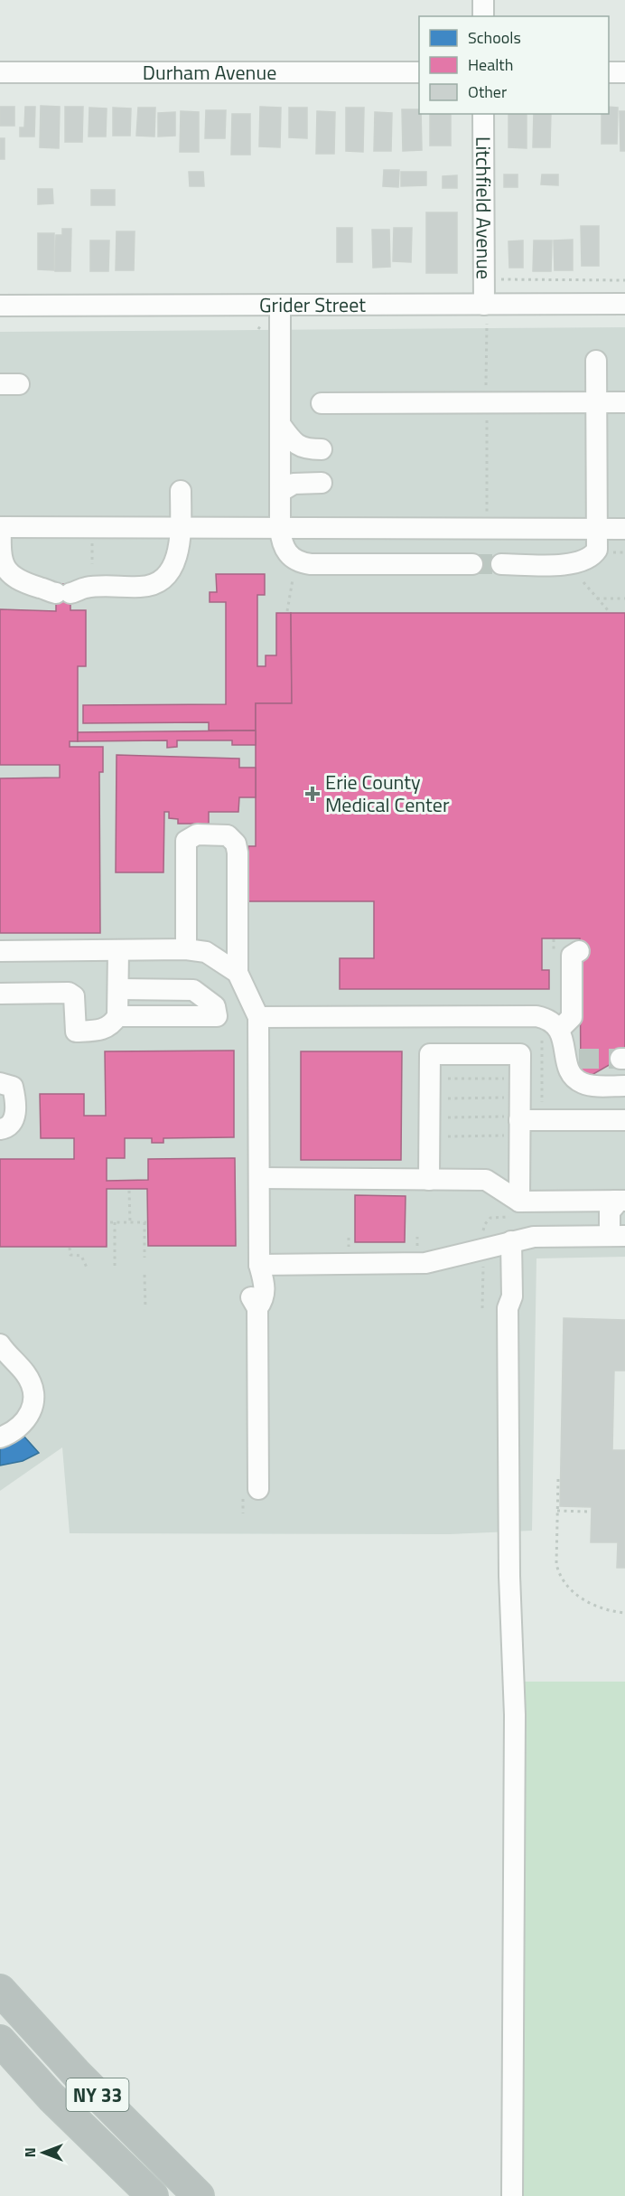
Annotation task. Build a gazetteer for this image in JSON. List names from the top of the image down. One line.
{"streets":{"highway":["NY 33"],"street":["Durham Avenue","Litchfield Avenue","Grider Street"]},"crossings":[["Litchfield Avenue","Grider Street"]],"places":{"health":["Erie County Medical Center"]},"legend":["Schools","Health","Other"],"north":"left"}
